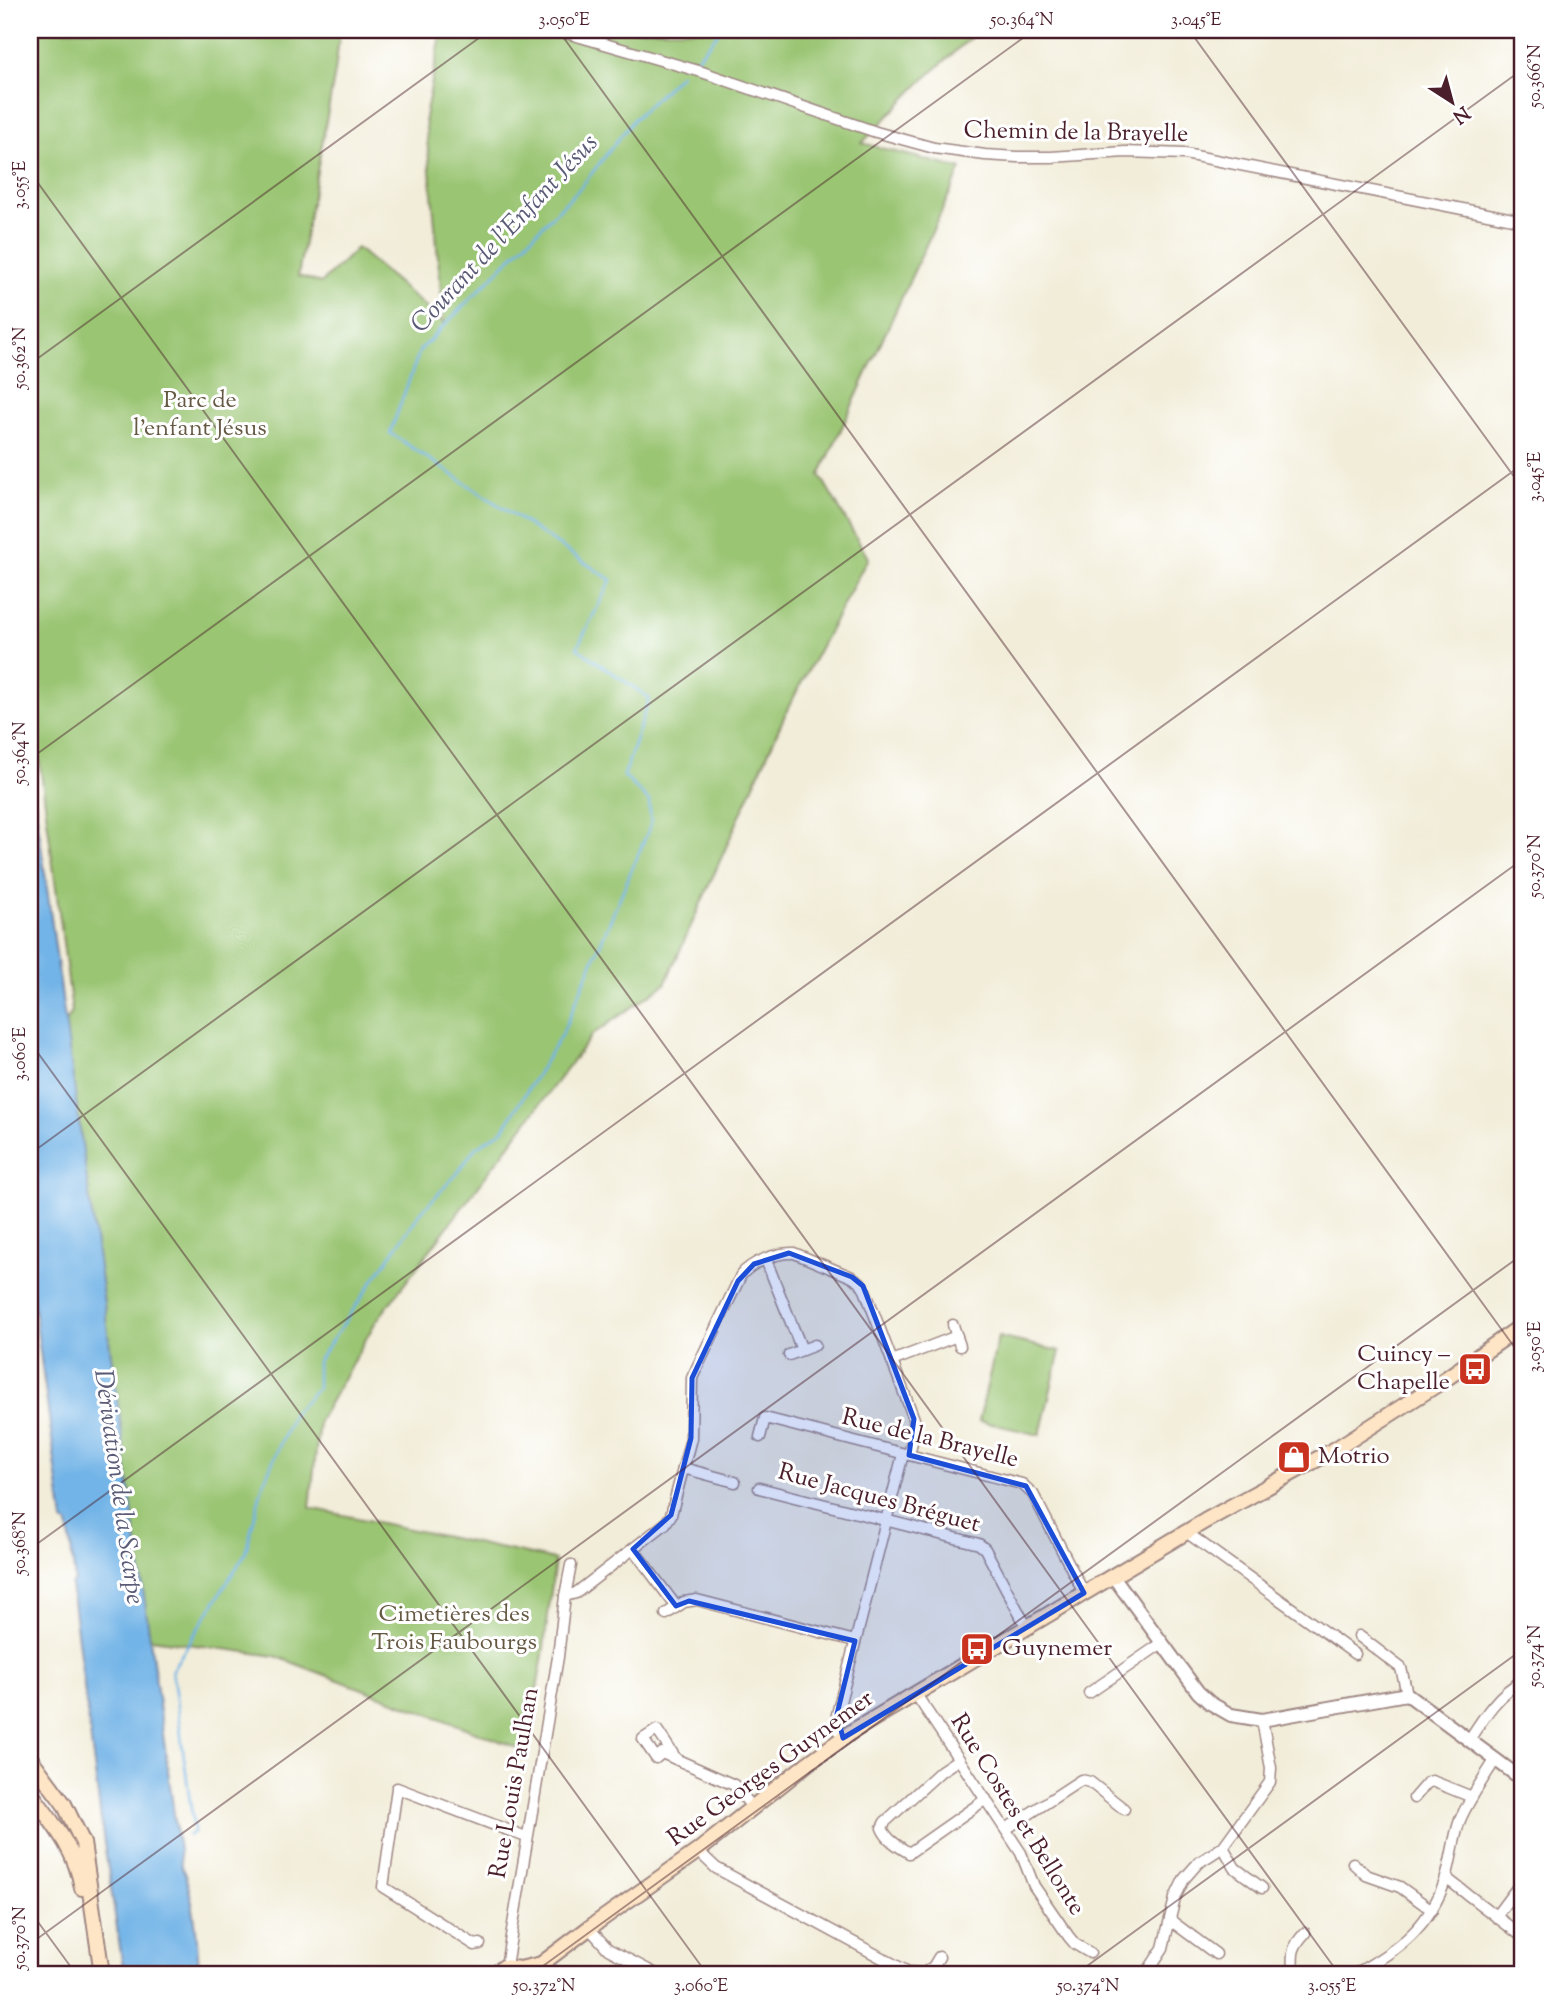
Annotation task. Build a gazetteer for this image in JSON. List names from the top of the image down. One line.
{"streets":{"main road":["Rue Georges Guynemer"],"street":["Chemin de la Brayelle","Rue de la Brayelle","Rue Jacques Bréguet","Rue Louis Paulhan","Rue Costes et Bellonte"]},"crossings":[["Rue de la Brayelle","Rue Georges Guynemer"],["Rue Jacques Bréguet","Rue Georges Guynemer"],["Rue Georges Guynemer","Rue Louis Paulhan"],["Rue Georges Guynemer","Rue Costes et Bellonte"]],"water":["Courant de l'Enfant Jésus","Dérivation de la Scarpe"],"parks":["Parc de l'enfant Jésus","Cimetières des Trois Faubourgs"],"places":{"bus stop":["Cuincy – Chapelle","Guynemer"],"shop":["Motrio"]},"north":"bottom right","coordinates":["3.050°E","50.364°N","3.045°E","50.366°N","3.055°E","50.362°N","50.370°N","3.060°E","50.368°N","50.374°N","50.372°N"]}
